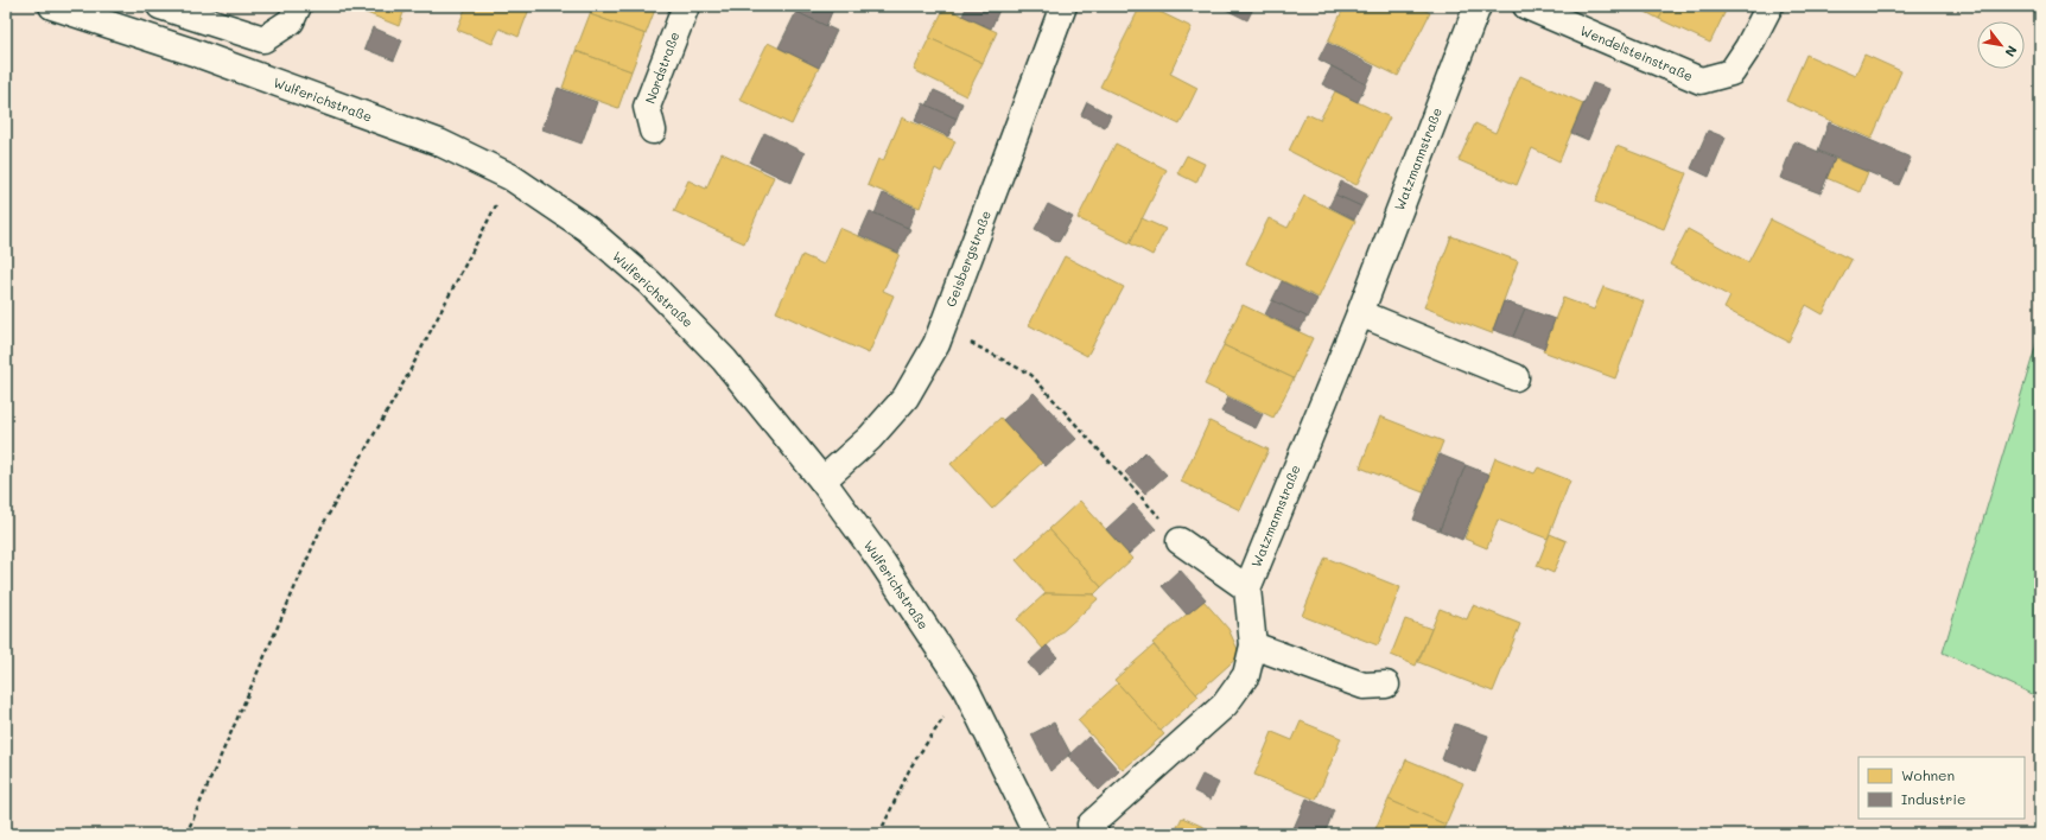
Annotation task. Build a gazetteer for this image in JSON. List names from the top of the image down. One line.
{"streets":{"street":["Wendelsteinstraße","Nordstraße","Wulferichstraße","Watzmannstraße","Geisbergstraße"]},"crossings":[["Wulferichstraße","Geisbergstraße"]],"legend":["Wohnen","Industrie"],"north":"bottom right"}
